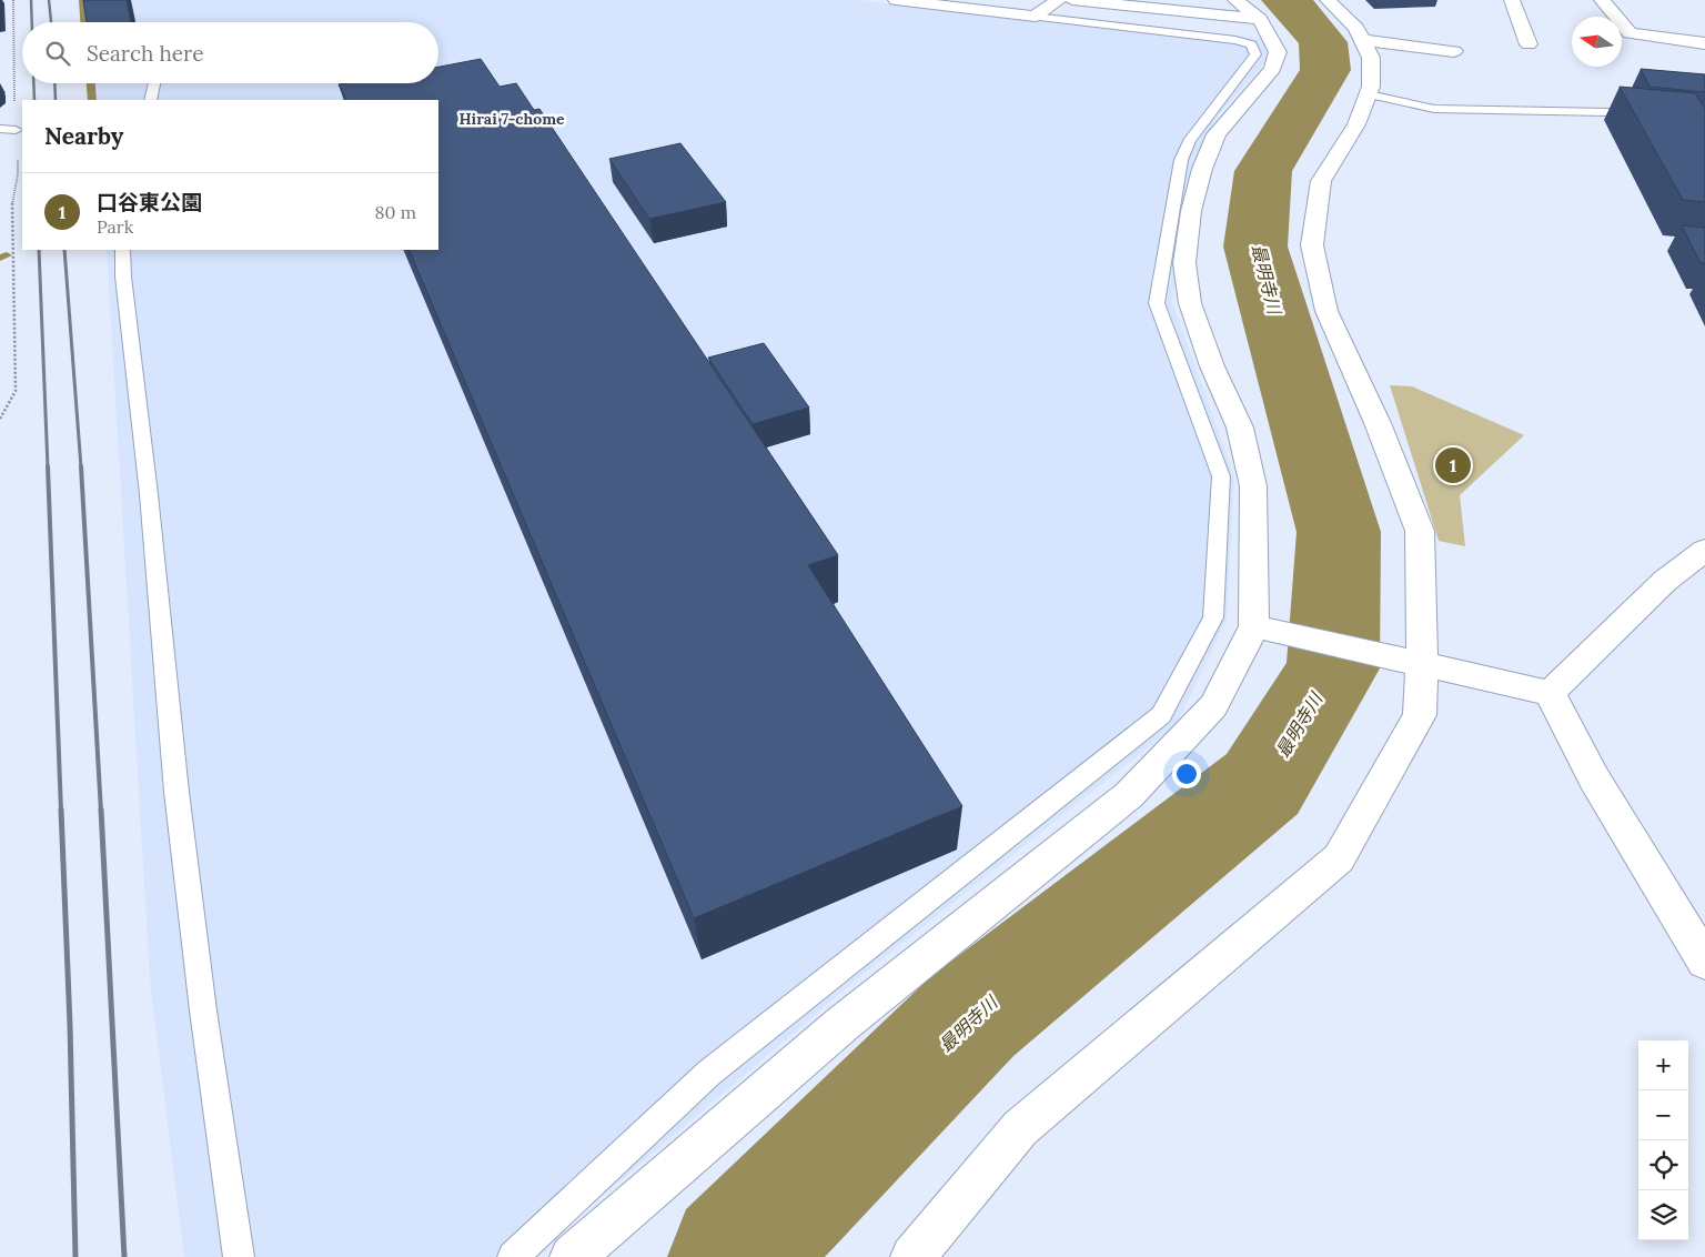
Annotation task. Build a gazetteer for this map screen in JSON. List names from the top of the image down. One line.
{"districts":["Hirai 7-chome"],"water":["最明寺川"],"north":"left","page":{"search":"Search here","heading":"Nearby","list":[{"mark":"1","name":"口谷東公園","note":"Park","value":"80 m"}],"pins":"1","map_buttons":["+","−"]}}
